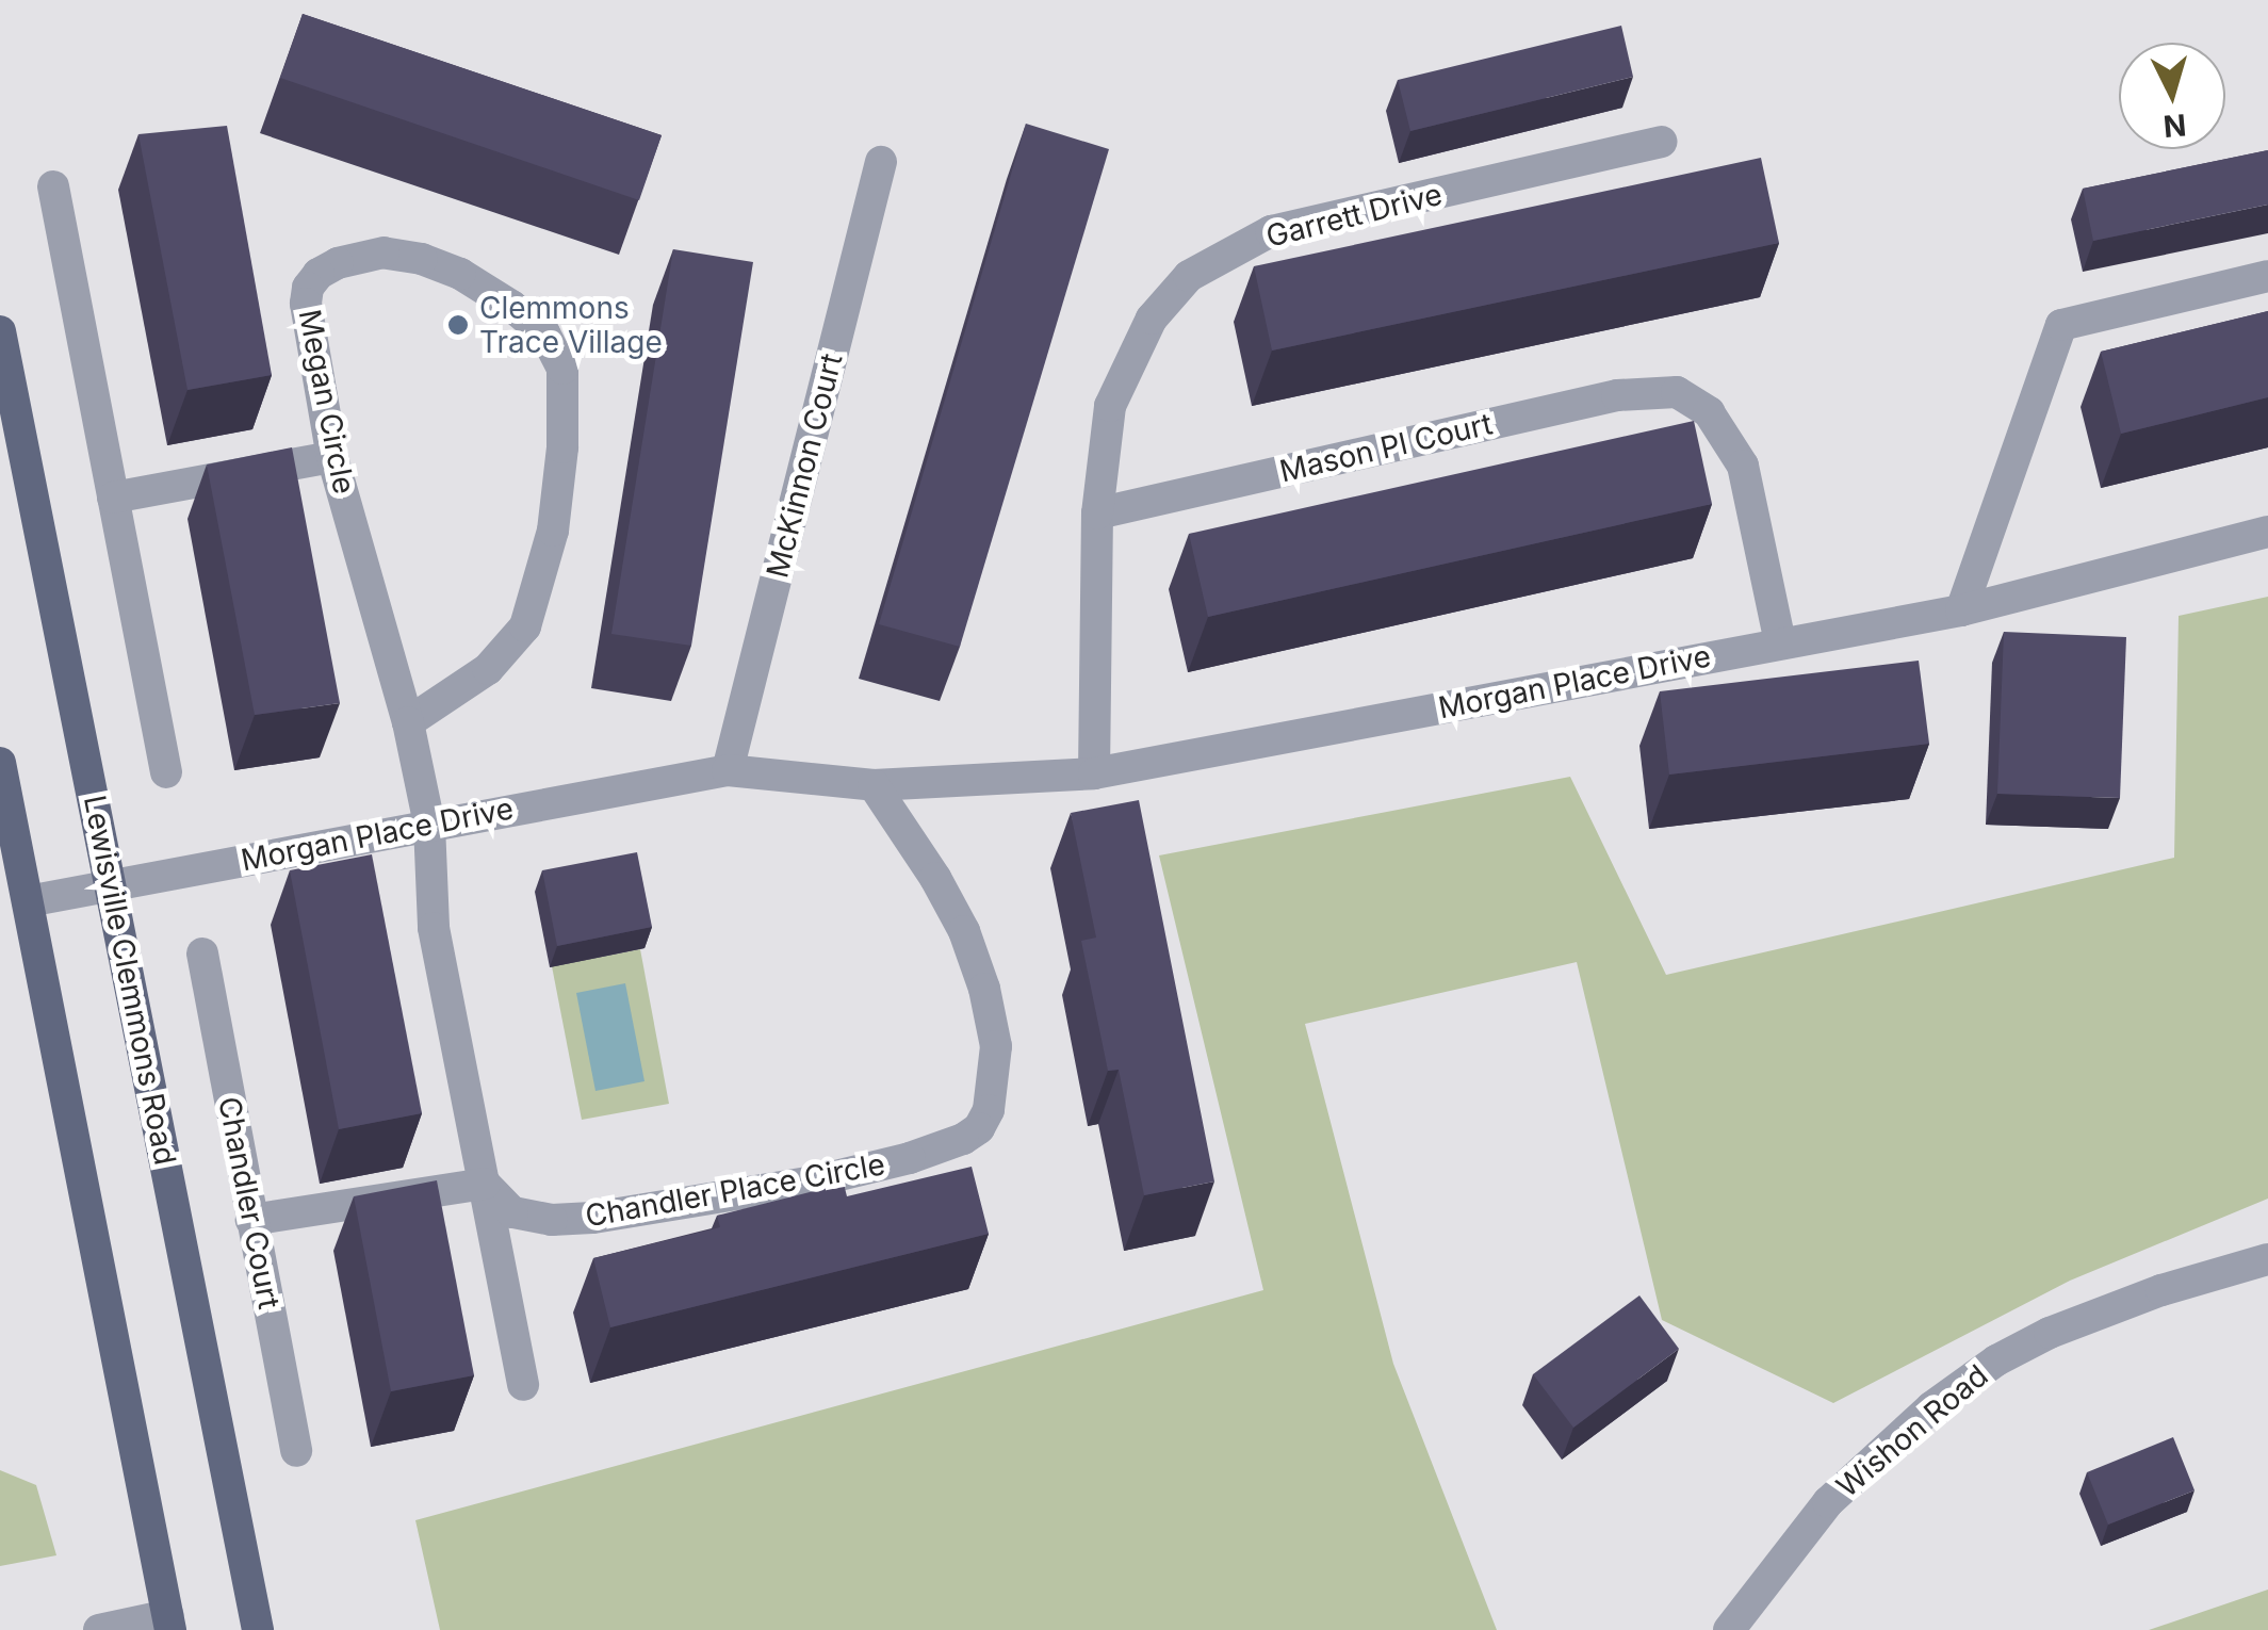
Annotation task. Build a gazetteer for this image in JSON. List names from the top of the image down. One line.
{"streets":{"main road":["Lewisville Clemmons Road"],"street":["Garrett Drive","Megan Circle","Mason Pl Court","McKinnon Court","Morgan Place Drive","Chandler Place Circle","Chandler Court","Wishon Road"]},"crossings":[["Garrett Drive","Mason Pl Court"],["Garrett Drive","Morgan Place Drive"],["Megan Circle","Morgan Place Drive"],["Mason Pl Court","Morgan Place Drive"],["McKinnon Court","Morgan Place Drive"],["Morgan Place Drive","Lewisville Clemmons Road"],["Morgan Place Drive","Chandler Place Circle"]],"places":["Clemmons Trace Village"],"north":"bottom"}
